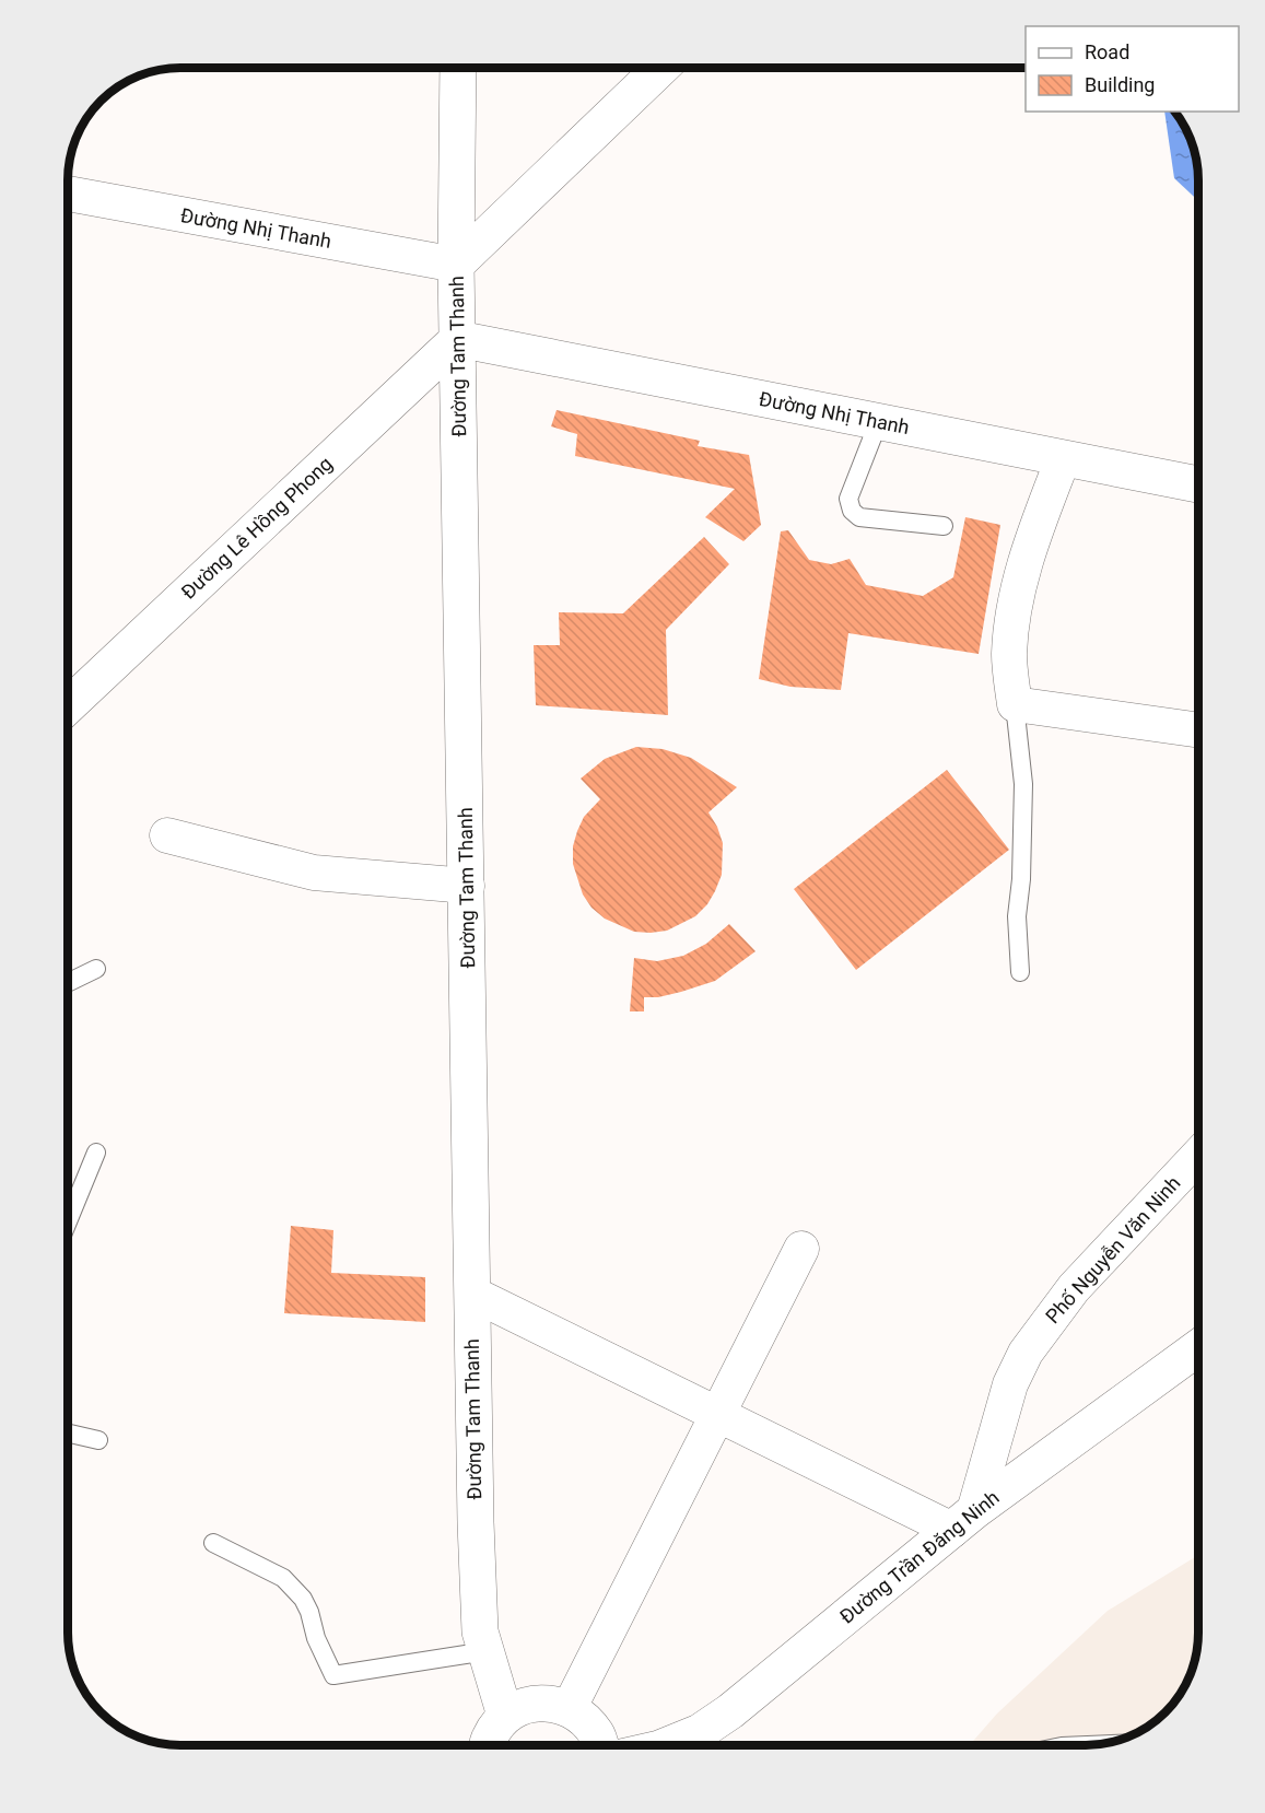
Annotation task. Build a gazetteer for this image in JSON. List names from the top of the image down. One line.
{"streets":{"street":["Đường Nhị Thanh","Đường Tam Thanh","Đường Lê Hồng Phong","Phố Nguyễn Văn Ninh","Đường Trần Đăng Ninh"]},"crossings":[["Đường Nhị Thanh","Đường Tam Thanh"],["Đường Nhị Thanh","Đường Lê Hồng Phong"],["Đường Tam Thanh","Đường Lê Hồng Phong"],["Phố Nguyễn Văn Ninh","Đường Trần Đăng Ninh"]],"legend":["Road","Building"]}
